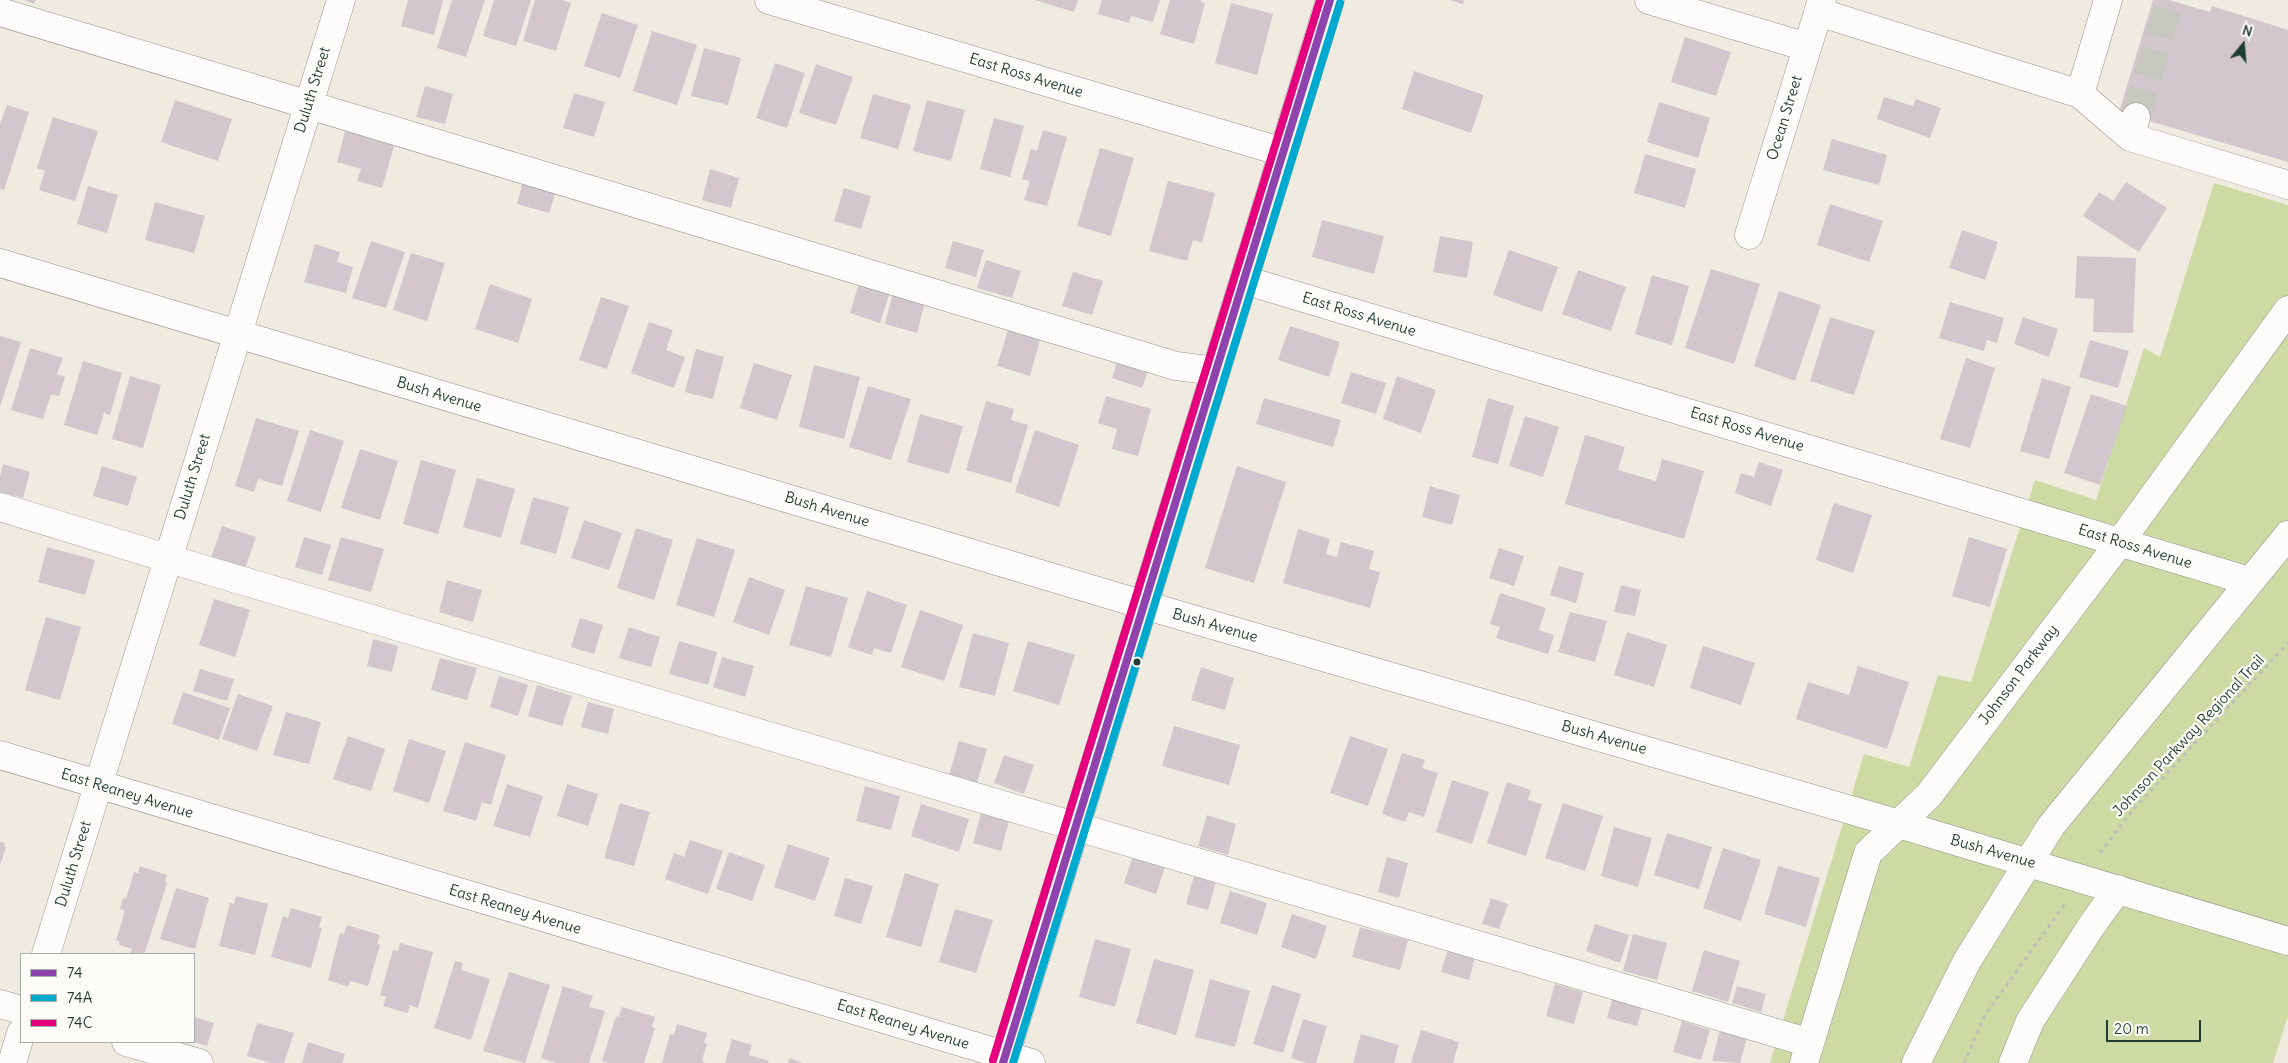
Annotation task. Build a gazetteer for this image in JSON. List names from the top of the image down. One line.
{"streets":{"street":["East Ross Avenue","Duluth Street","Ocean Street","Bush Avenue","Johnson Parkway","East Reaney Avenue"],"path":["Johnson Parkway Regional Trail"]},"crossings":[["East Ross Avenue","Johnson Parkway"],["Duluth Street","Bush Avenue"],["Duluth Street","East Reaney Avenue"],["Bush Avenue","Johnson Parkway"]],"lines":["transit line 74","transit line 74C","transit line 74A"],"legend":["74","74A","74C"],"scale_bar":"20 m","north":"top"}
